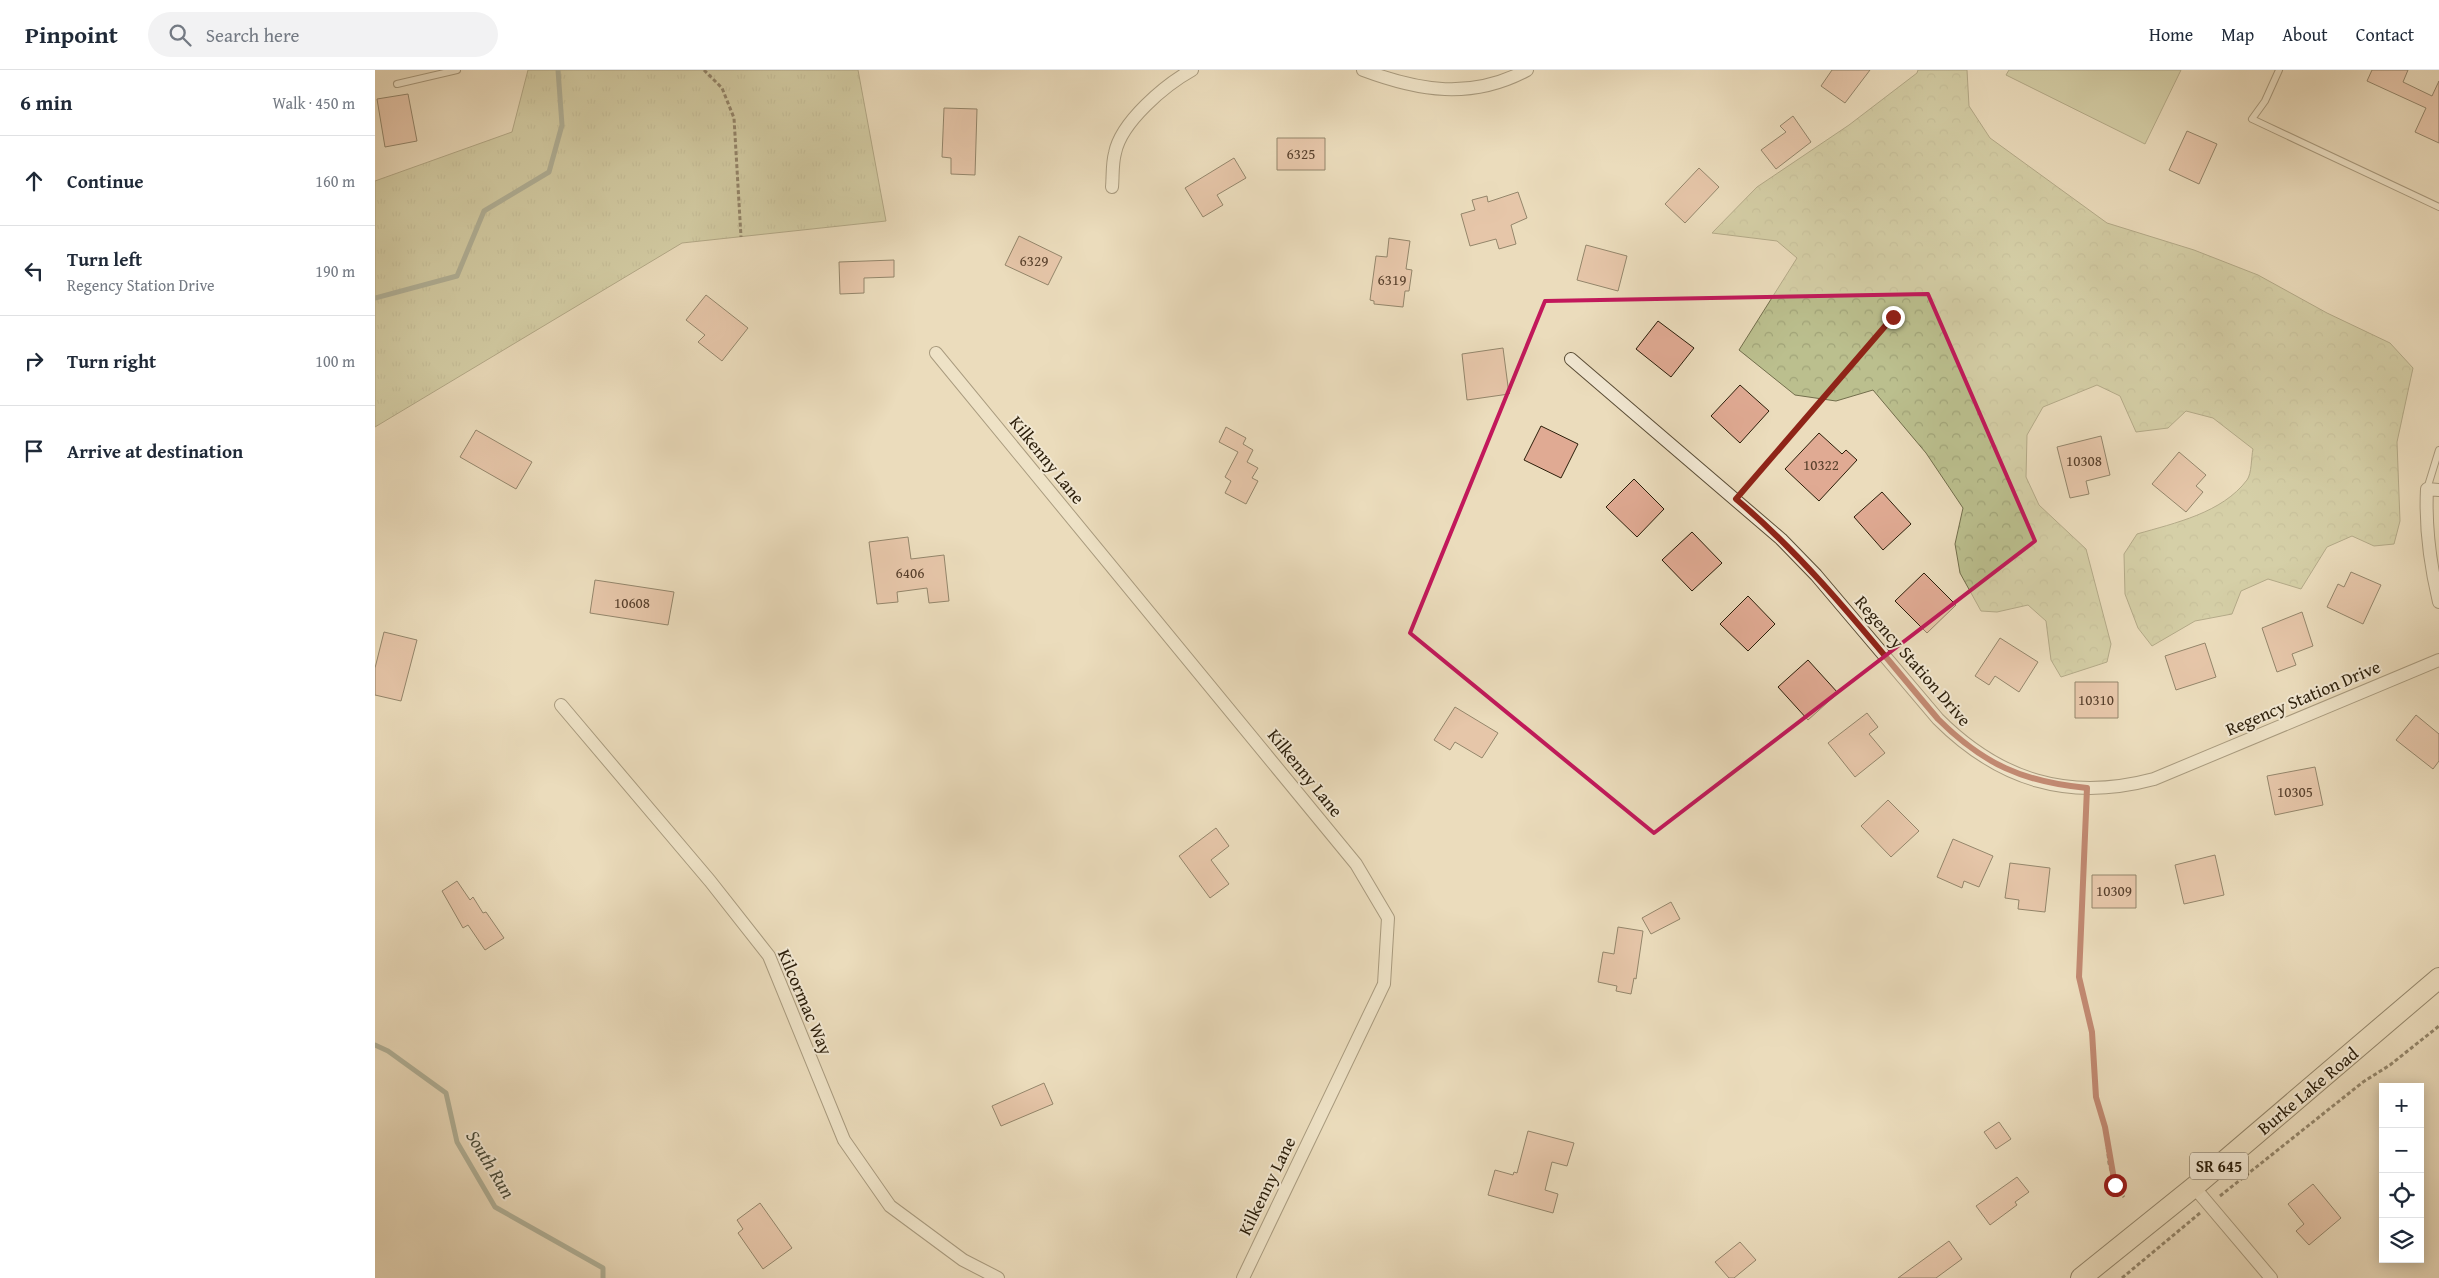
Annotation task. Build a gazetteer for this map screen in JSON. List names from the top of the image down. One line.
{"streets":{"main road":["Burke Lake Road","SR 645"],"street":["Kilkenny Lane","Regency Station Drive","Kilcormac Way"]},"water":["South Run"],"house_numbers":["6325","6329","6319","10308","10322","6406","10608","10310","10305","10309"],"page":{"header":"Pinpoint","search":"Search here","nav":["Home","Map","About","Contact"],"heading":["6 min","Walk · 450 m"],"list":[["Continue","160 m"],["Turn left","Regency Station Drive","190 m"],["Turn right","100 m"],"Arrive at destination"],"map_buttons":["+","−"]}}
